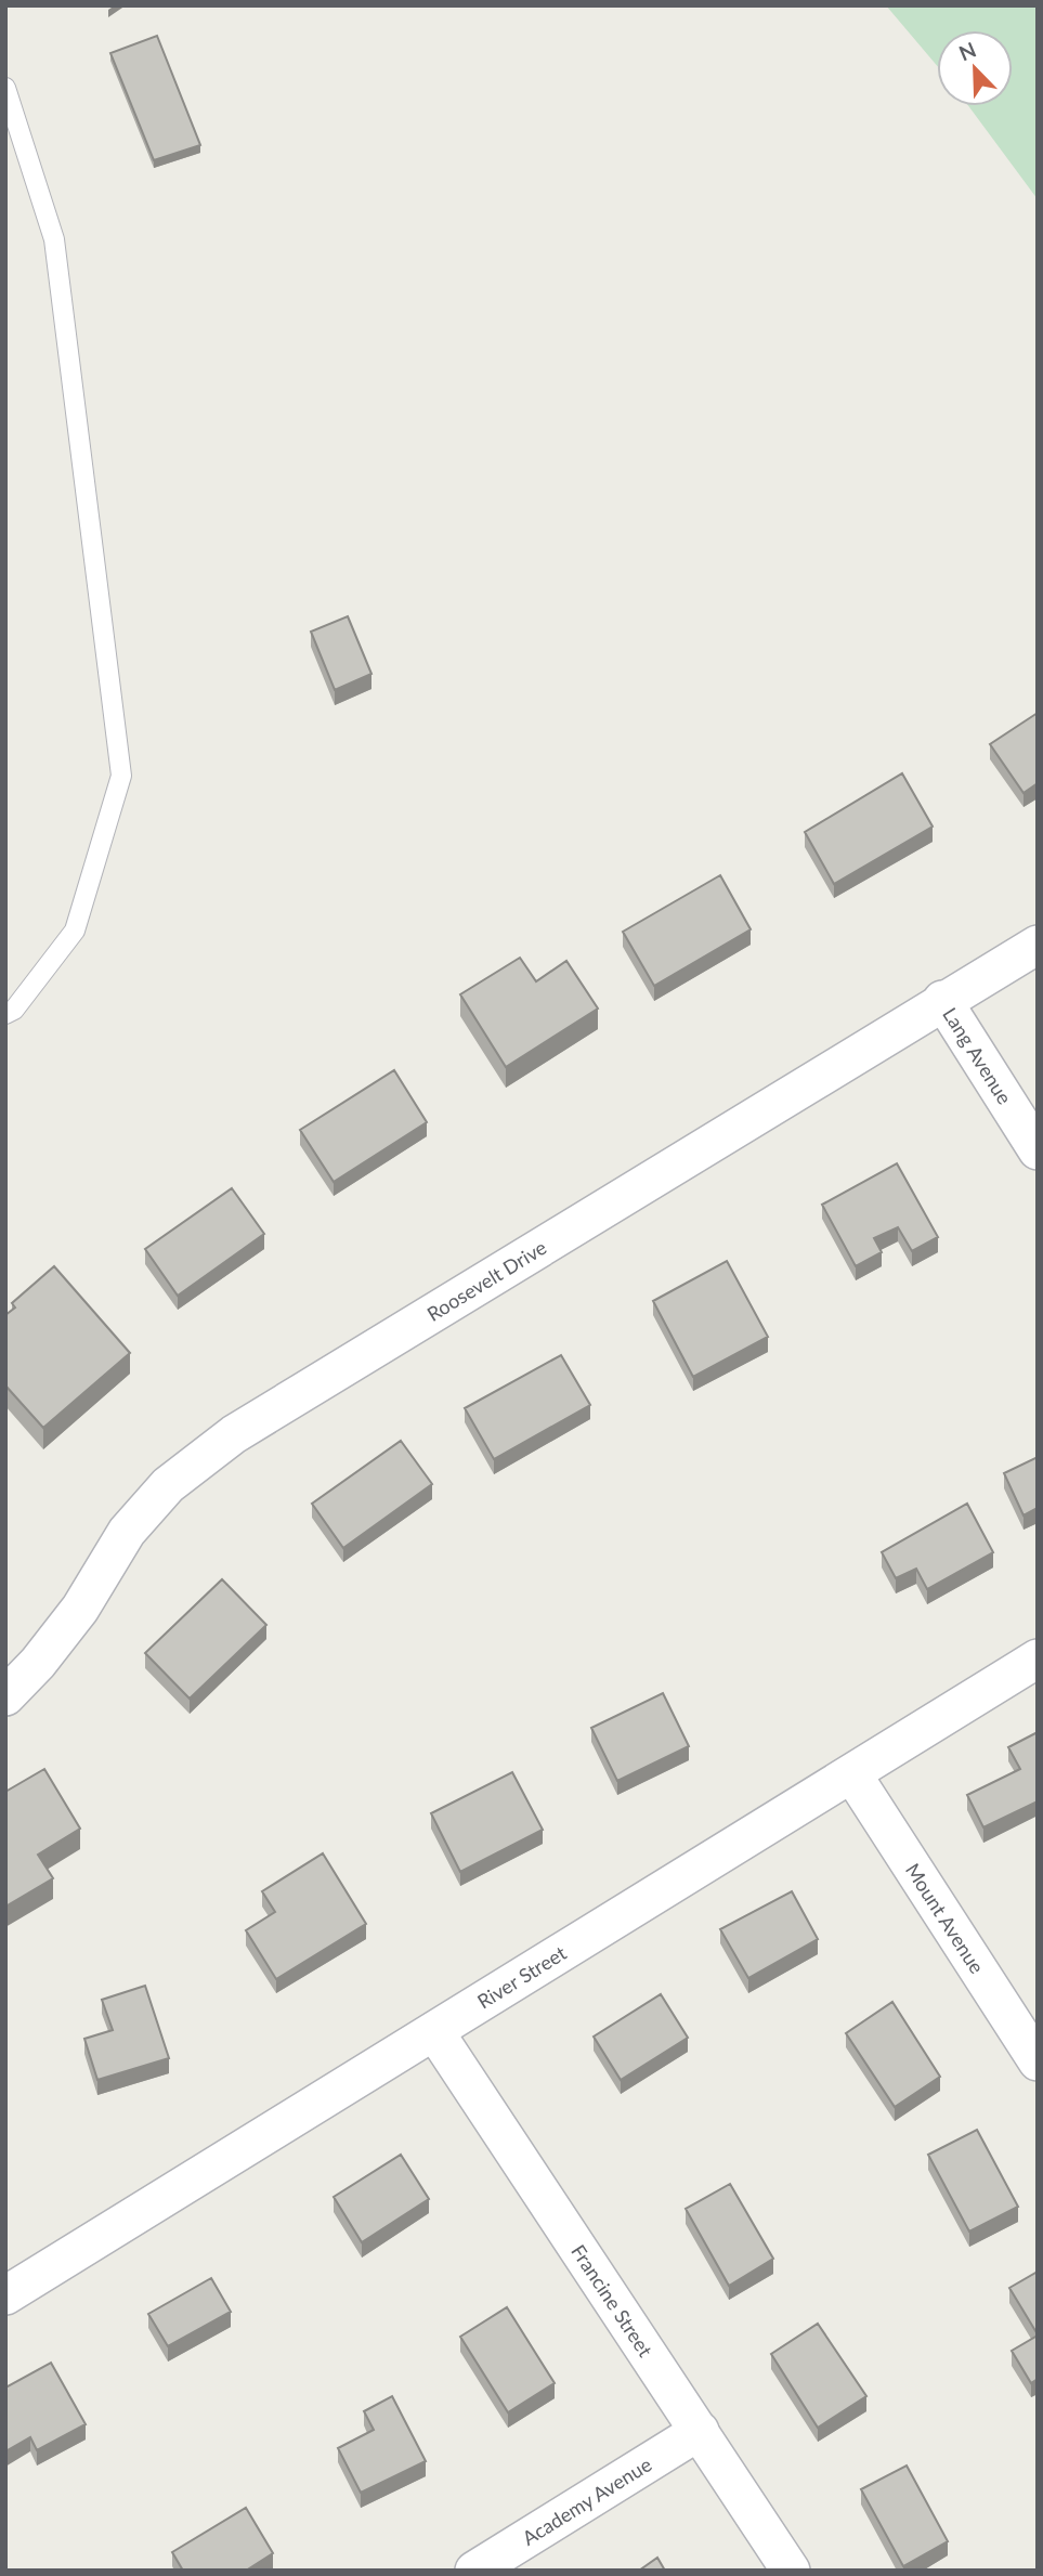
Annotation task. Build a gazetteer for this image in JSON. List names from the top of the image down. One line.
{"streets":{"street":["Lang Avenue","Roosevelt Drive","Mount Avenue","River Street","Francine Street","Academy Avenue"]},"crossings":[["Lang Avenue","Roosevelt Drive"],["Mount Avenue","River Street"],["River Street","Francine Street"],["Francine Street","Academy Avenue"]],"north":"top left"}
